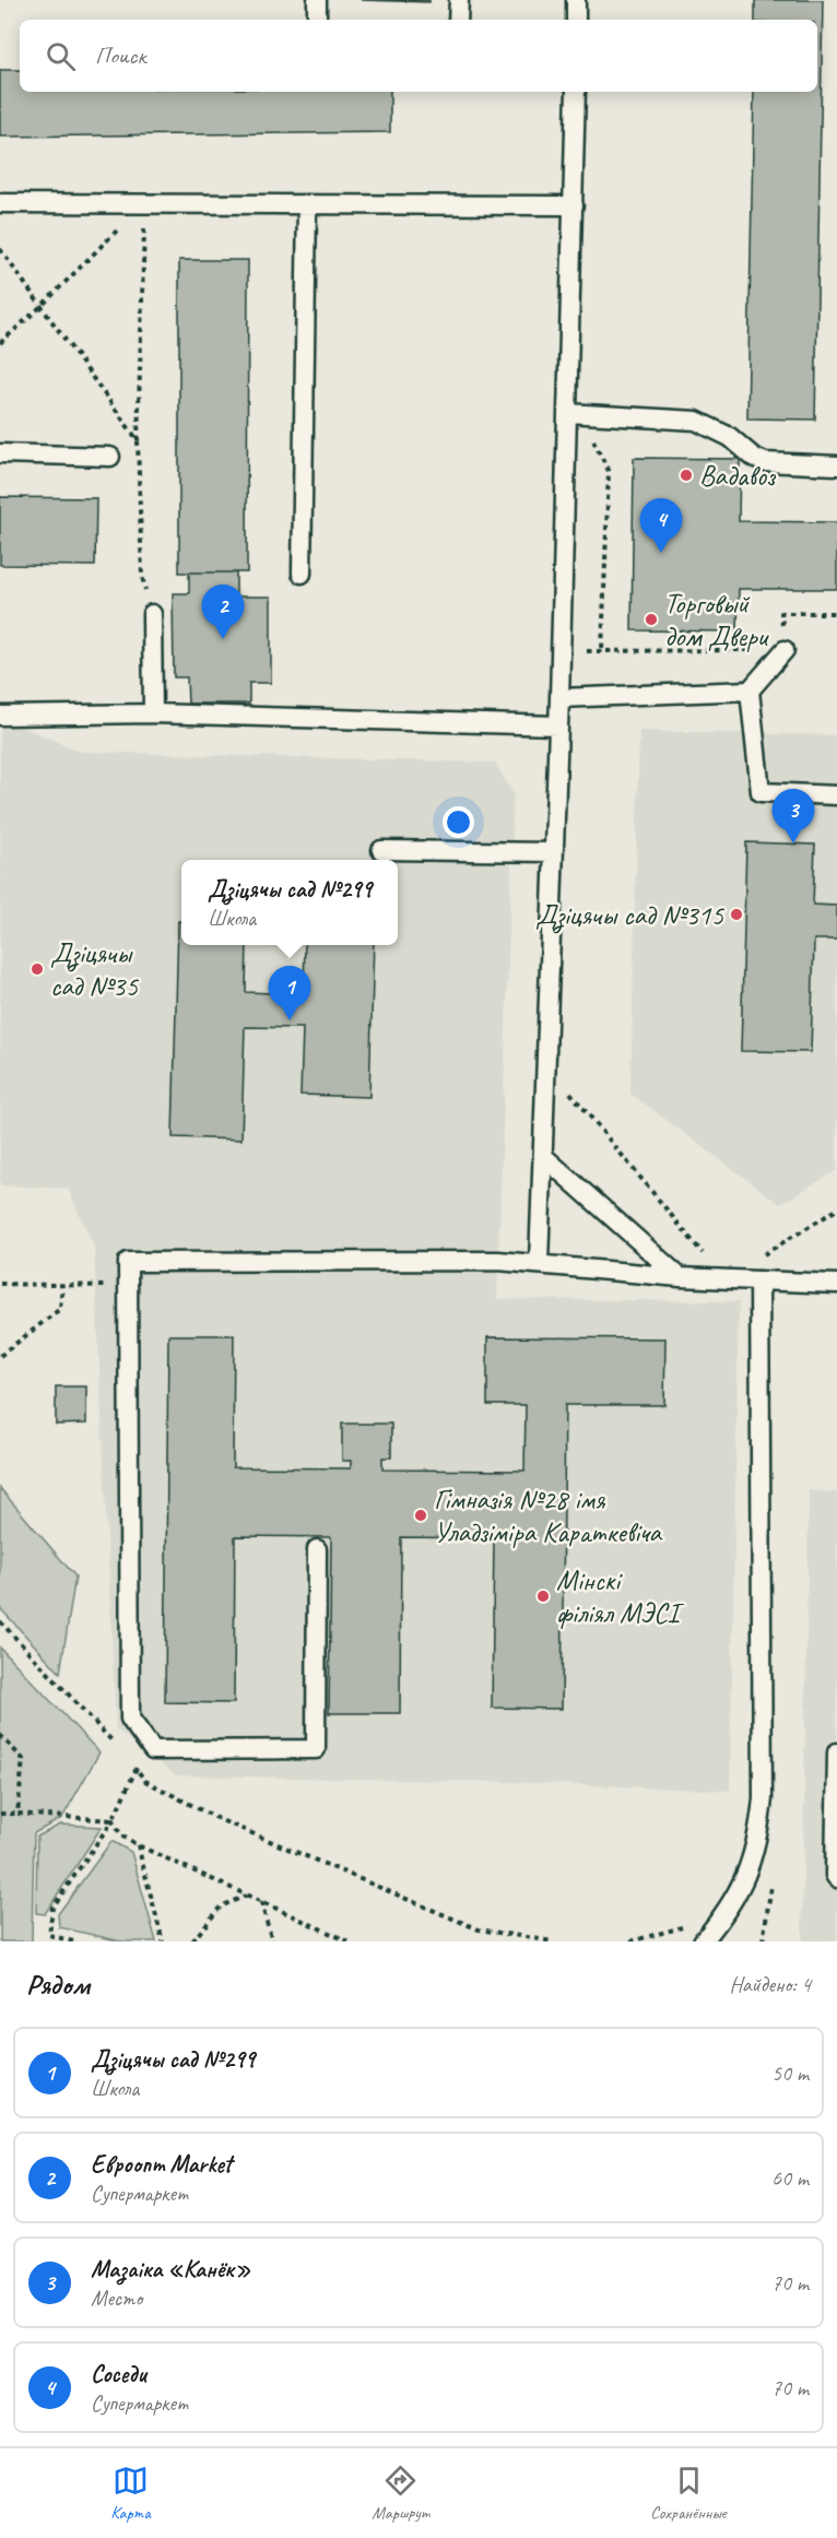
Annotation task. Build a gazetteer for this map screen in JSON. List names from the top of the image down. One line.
{"places":["Вадавоз","Торговый дом Двери","Дзіцячы сад №315","Дзіцячы сад №35","Гімназія №28 імя Уладзіміра Караткевіча","Мінскі філіял МЭСІ"],"page":{"search":"Поиск","pins":["4","2","3","1"],"popup":["Дзіцячы сад №299","Школа"],"heading":["Рядом","Найдено: 4"],"list":[{"mark":"1","name":"Дзіцячы сад №299","note":"Школа","value":"50 m"},{"mark":"2","name":"Евроопт Market","note":"Супермаркет","value":"60 m"},{"mark":"3","name":"Мазаіка «Канёк»","note":"Место","value":"70 m"},{"mark":"4","name":"Соседи","note":"Супермаркет","value":"70 m"}],"nav":["Карта","Маршрут","Сохранённые"]}}
